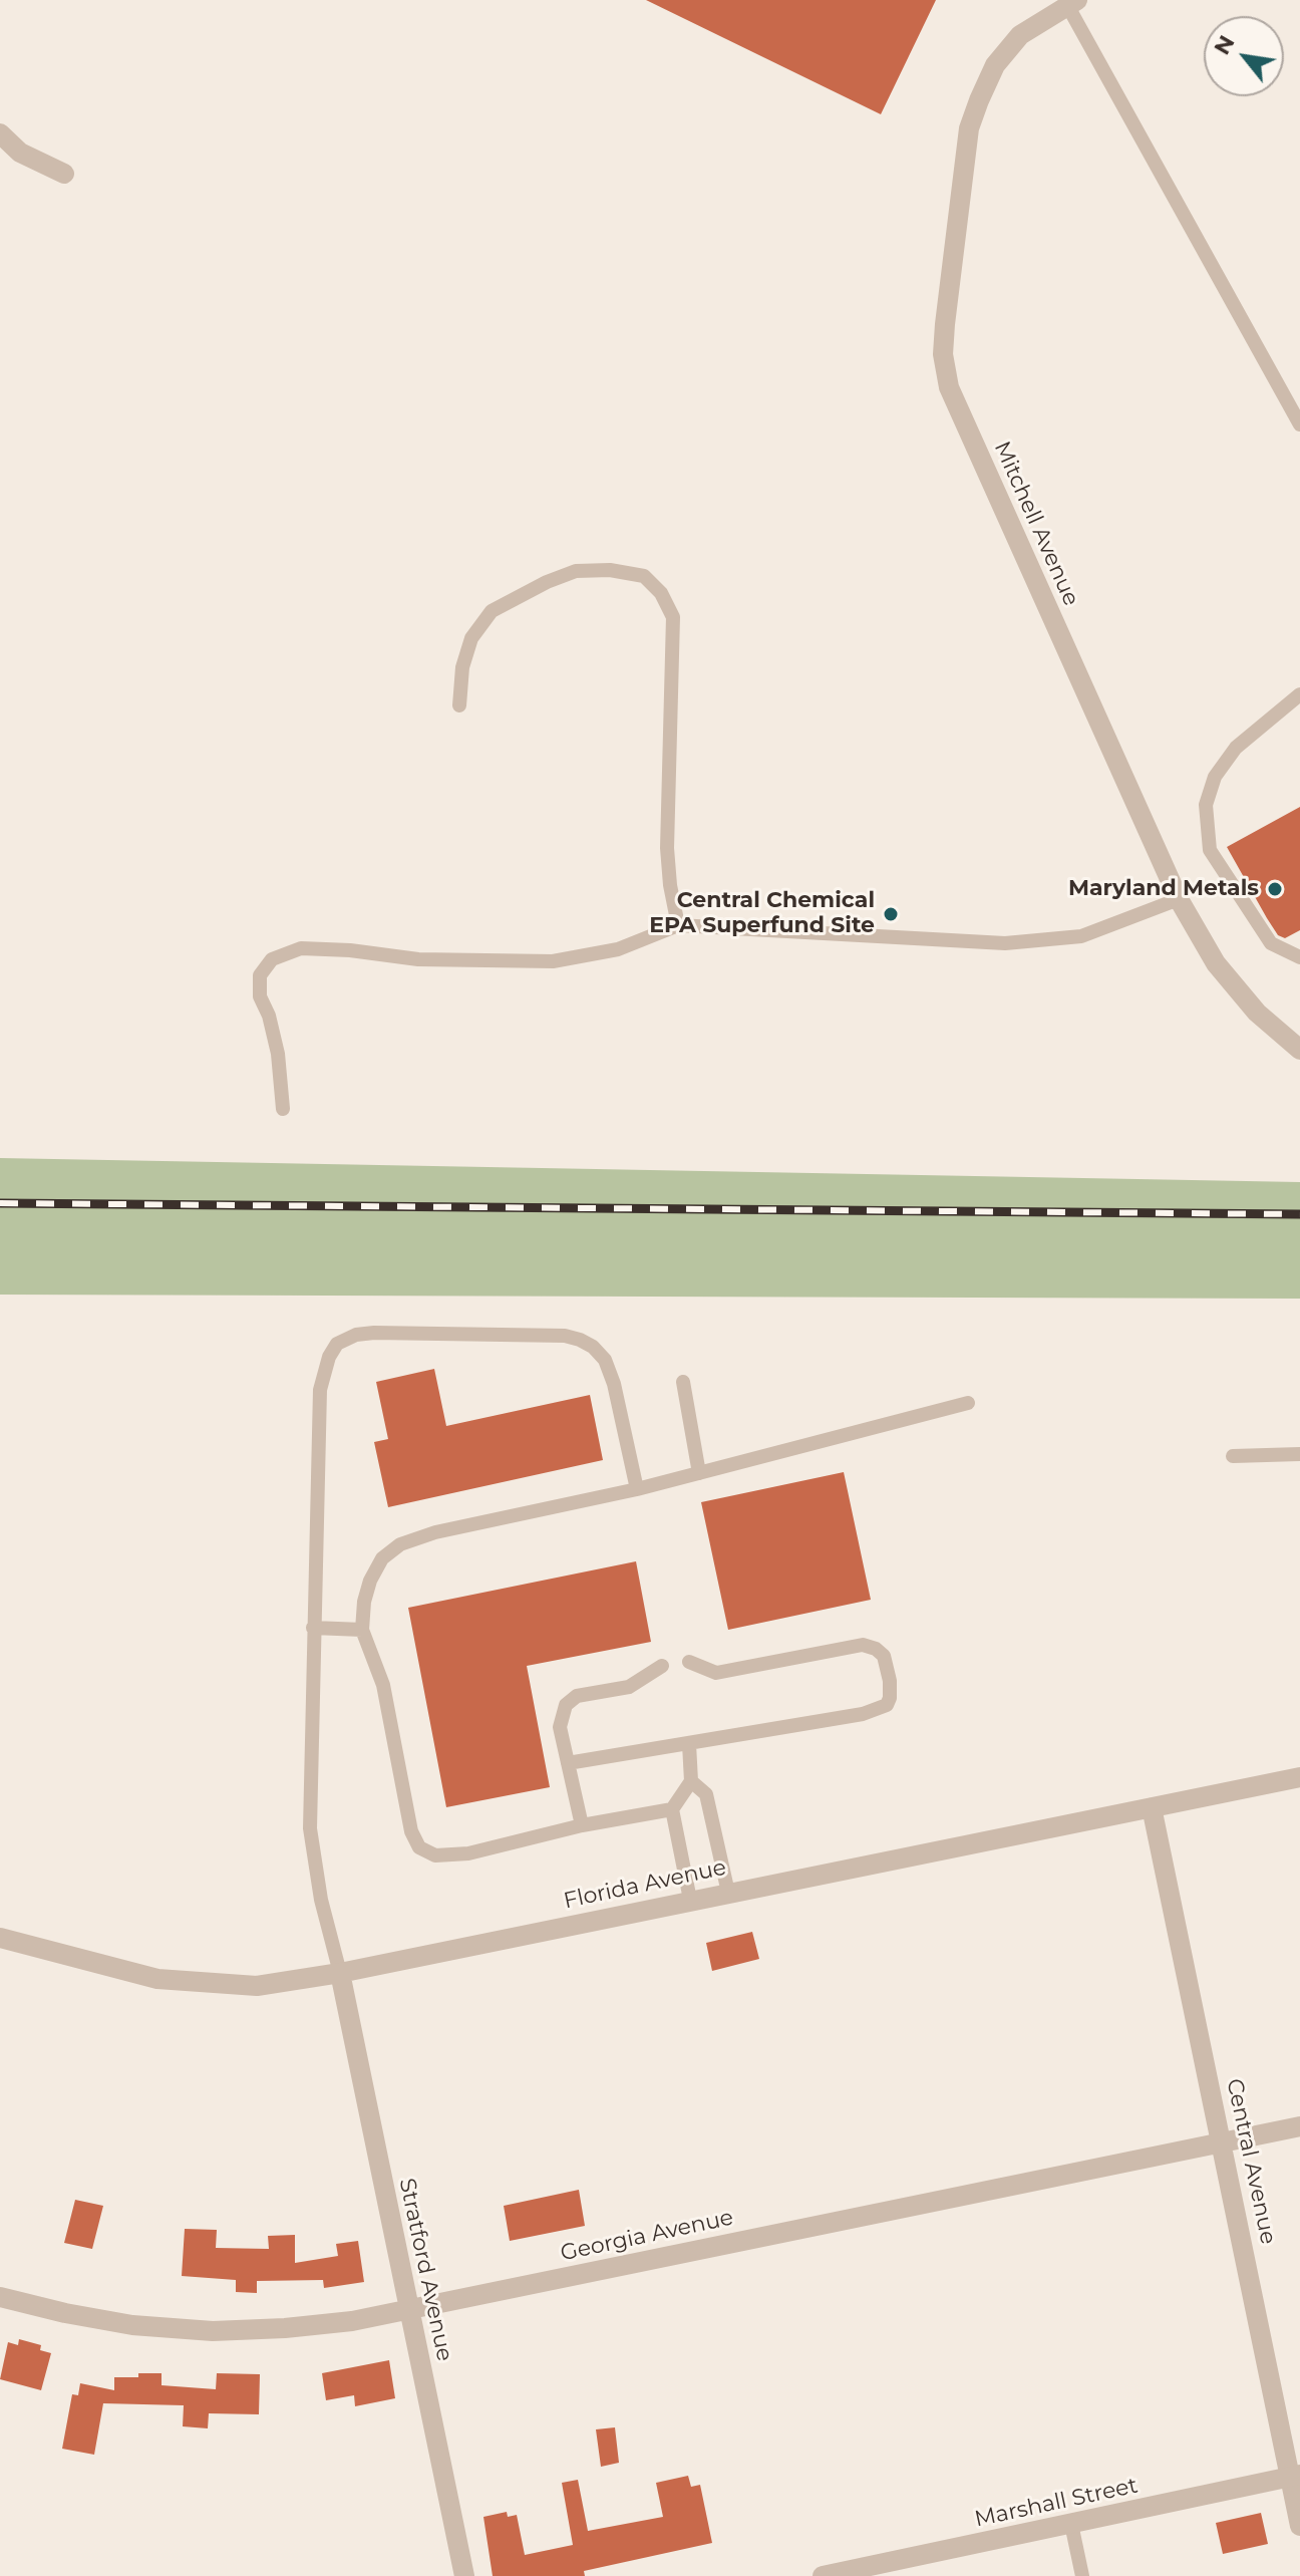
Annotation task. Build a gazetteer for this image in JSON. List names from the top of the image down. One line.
{"streets":{"street":["Mitchell Avenue","Florida Avenue","Central Avenue","Georgia Avenue","Stratford Avenue","Marshall Street"]},"crossings":[["Florida Avenue","Central Avenue"],["Florida Avenue","Stratford Avenue"],["Central Avenue","Georgia Avenue"],["Central Avenue","Marshall Street"],["Georgia Avenue","Stratford Avenue"]],"places":["Maryland Metals","Central Chemical EPA Superfund Site"],"north":"top left"}
